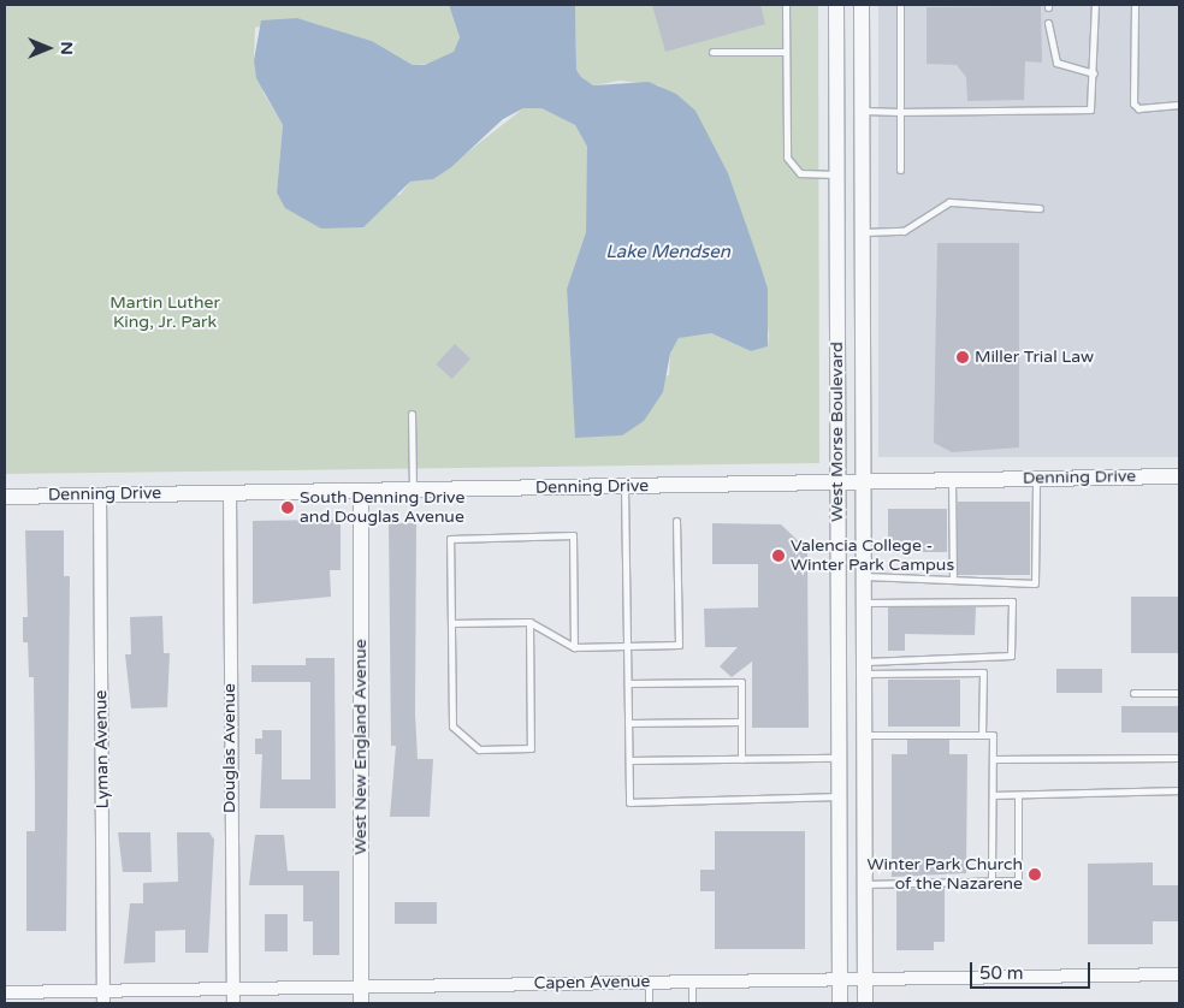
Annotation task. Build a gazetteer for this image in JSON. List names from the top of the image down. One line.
{"streets":{"street":["West Morse Boulevard","Denning Drive","West New England Avenue","Douglas Avenue","Lyman Avenue","Capen Avenue"]},"crossings":[["West Morse Boulevard","Denning Drive"],["West Morse Boulevard","Capen Avenue"],["Denning Drive","West New England Avenue"],["Denning Drive","Douglas Avenue"],["Denning Drive","Lyman Avenue"],["West New England Avenue","Capen Avenue"],["Douglas Avenue","Capen Avenue"],["Lyman Avenue","Capen Avenue"]],"water":["Lake Mendsen"],"parks":["Martin Luther King, Jr. Park"],"places":["Miller Trial Law","South Denning Drive and Douglas Avenue","Valencia College - Winter Park Campus","Winter Park Church of the Nazarene"],"scale_bar":"50 m","north":"right"}
